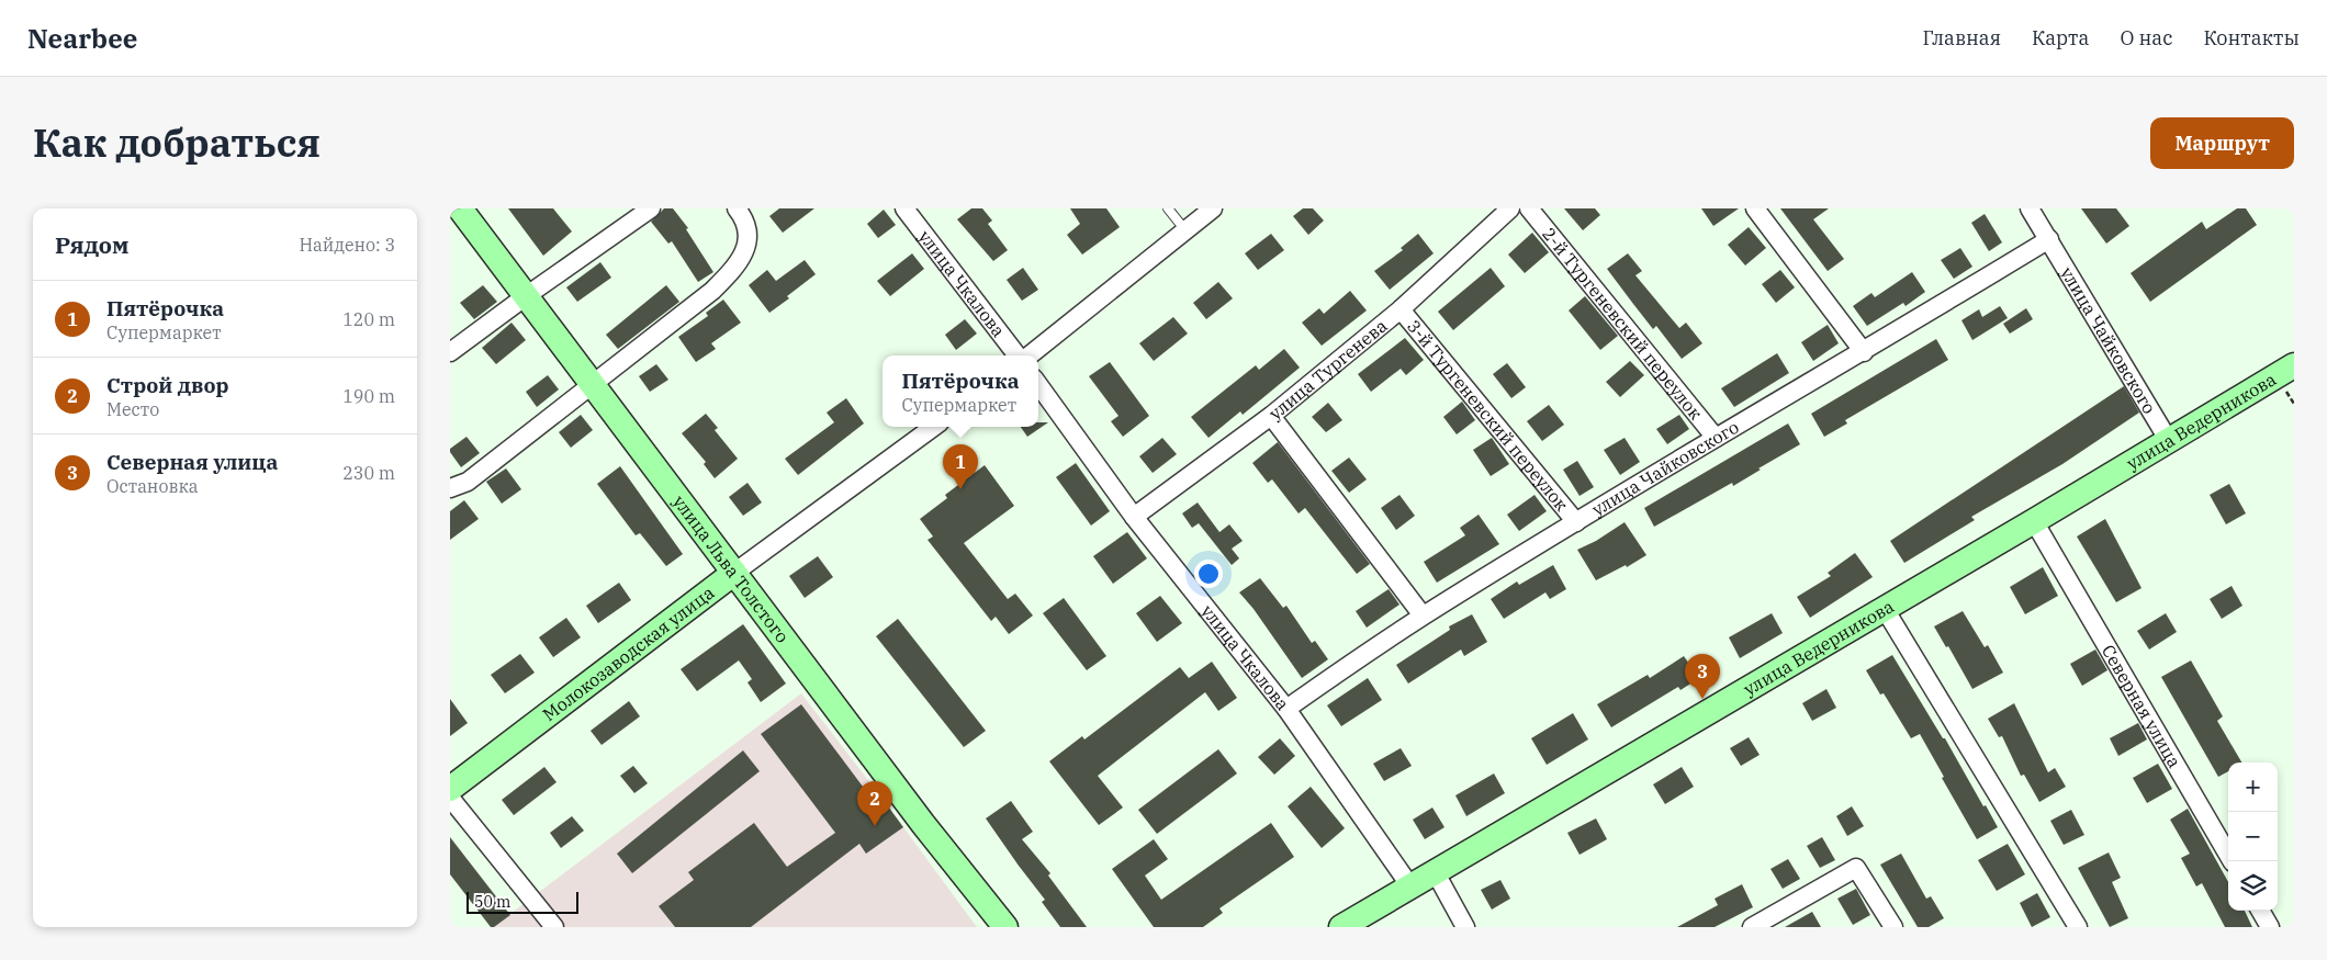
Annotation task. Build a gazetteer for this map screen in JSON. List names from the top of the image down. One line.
{"streets":{"street":["улица Чкалова","2-й Тургеневский переулок","улица Чайковского","улица Тургенева","3-й Тургеневский переулок","улица Ведерникова","улица Льва Толстого","Молокозаводская улица","Северная улица"]},"crossings":[["улица Чкалова","улица Чайковского"],["улица Чкалова","улица Тургенева"],["улица Чкалова","улица Ведерникова"],["2-й Тургеневский переулок","улица Чайковского"],["улица Чайковского","3-й Тургеневский переулок"],["улица Чайковского","улица Ведерникова"],["улица Тургенева","3-й Тургеневский переулок"],["улица Ведерникова","Северная улица"],["улица Льва Толстого","Молокозаводская улица"]],"scale_bar":"50 m","page":{"header":"Nearbee","nav":["Главная","Карта","О нас","Контакты"],"title":"Как добраться","buttons":"Маршрут","heading":["Рядом","Найдено: 3"],"list":[{"mark":"1","name":"Пятёрочка","note":"Супермаркет","value":"120 m"},{"mark":"2","name":"Строй двор","note":"Место","value":"190 m"},{"mark":"3","name":"Северная улица","note":"Остановка","value":"230 m"}],"popup":["Пятёрочка","Супермаркет"],"pins":["1","3","2"],"map_buttons":["+","−"],"scale":"50 m"}}
